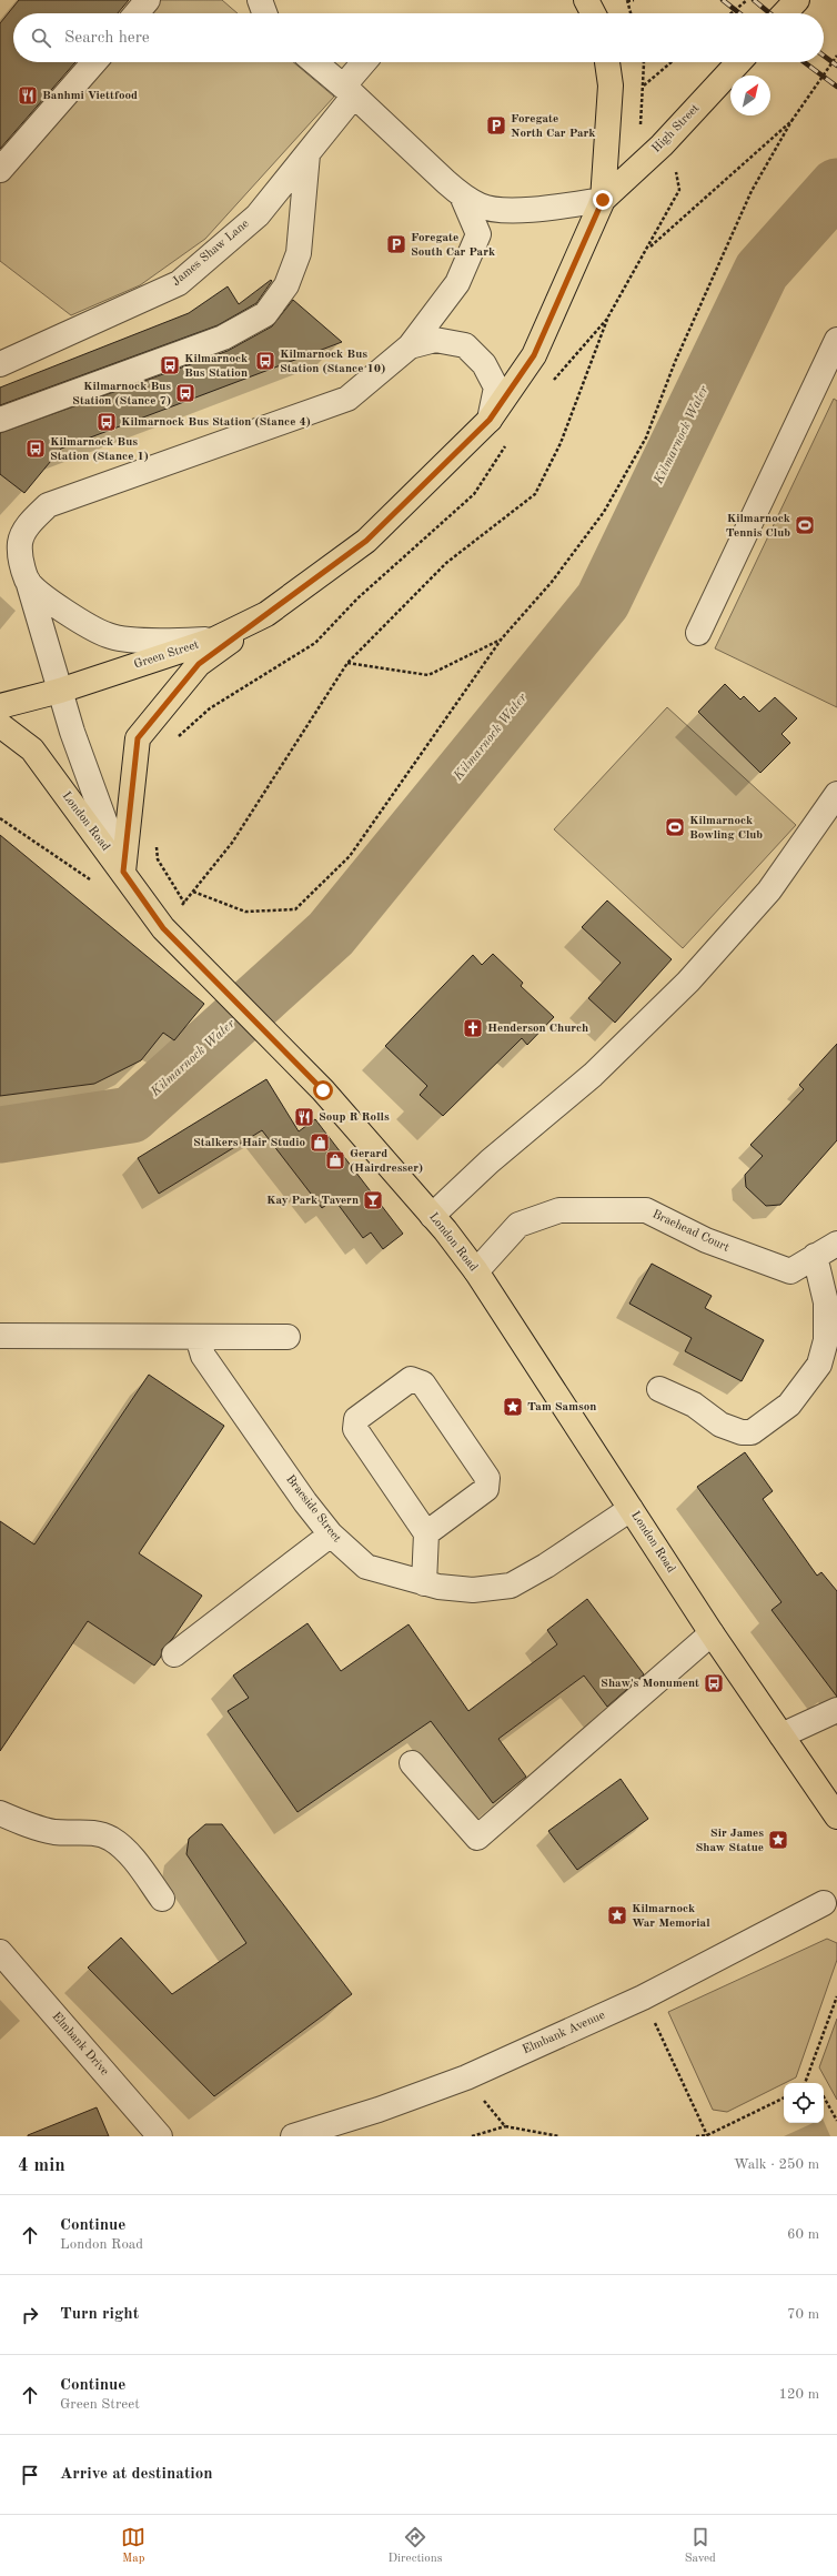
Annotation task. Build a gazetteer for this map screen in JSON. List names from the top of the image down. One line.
{"streets":{"main road":["High Street","Green Street","London Road"],"street":["James Shaw Lane","Braehead Court","Braeside Street","Elmbank Avenue","Elmbank Drive"]},"crossings":[["High Street","Green Street"],["London Road","Braehead Court"],["London Road","Braeside Street"]],"water":["Kilmarnock Water"],"places":{"restaurant":["Banhmi Viettfood","Soup R Rolls"],"parking":["Foregate North Car Park","Foregate South Car Park"],"bus stop":["Kilmarnock Bus Station (Stance 10)","Kilmarnock Bus Station","Kilmarnock Bus Station (Stance 7)","Kilmarnock Bus Station (Stance 4)","Kilmarnock Bus Station (Stance 1)","Shaw's Monument"],"sports":["Kilmarnock Tennis Club","Kilmarnock Bowling Club"],"church":["Henderson Church"],"shop":["Stalkers Hair Studio","Gerard (Hairdresser)"],"bar":["Kay Park Tavern"],"place":["Tam Samson","Sir James Shaw Statue","Kilmarnock War Memorial"]},"north":"top right","page":{"search":"Search here","heading":["4 min","Walk · 250 m"],"list":[["Continue","London Road","60 m"],["Turn right","70 m"],["Continue","Green Street","120 m"],"Arrive at destination"],"nav":["Map","Directions","Saved"]}}
